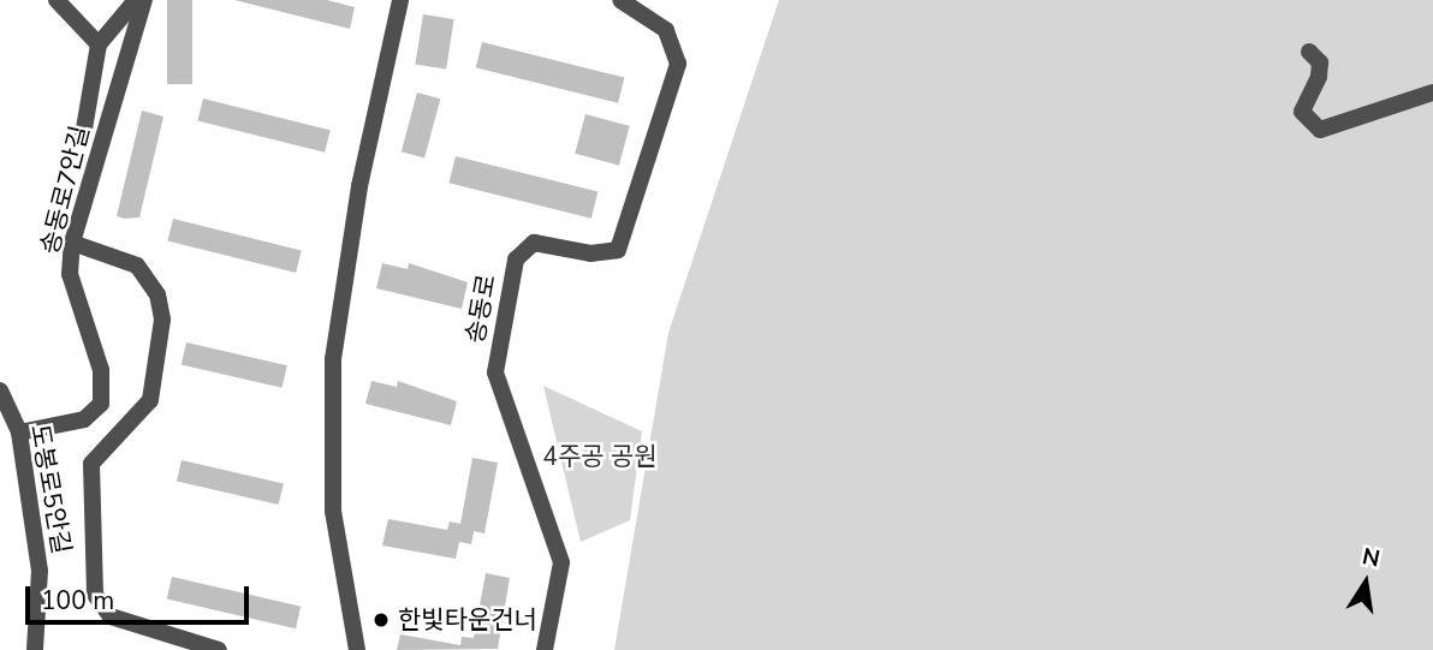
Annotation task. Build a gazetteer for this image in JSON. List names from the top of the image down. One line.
{"streets":{"street":["송동로7안길","송동로","도봉로5안길"]},"crossings":[["송동로7안길","도봉로5안길"]],"parks":["4주공 공원"],"places":["한빛타운건너"],"scale_bar":"100 m","north":"top"}
